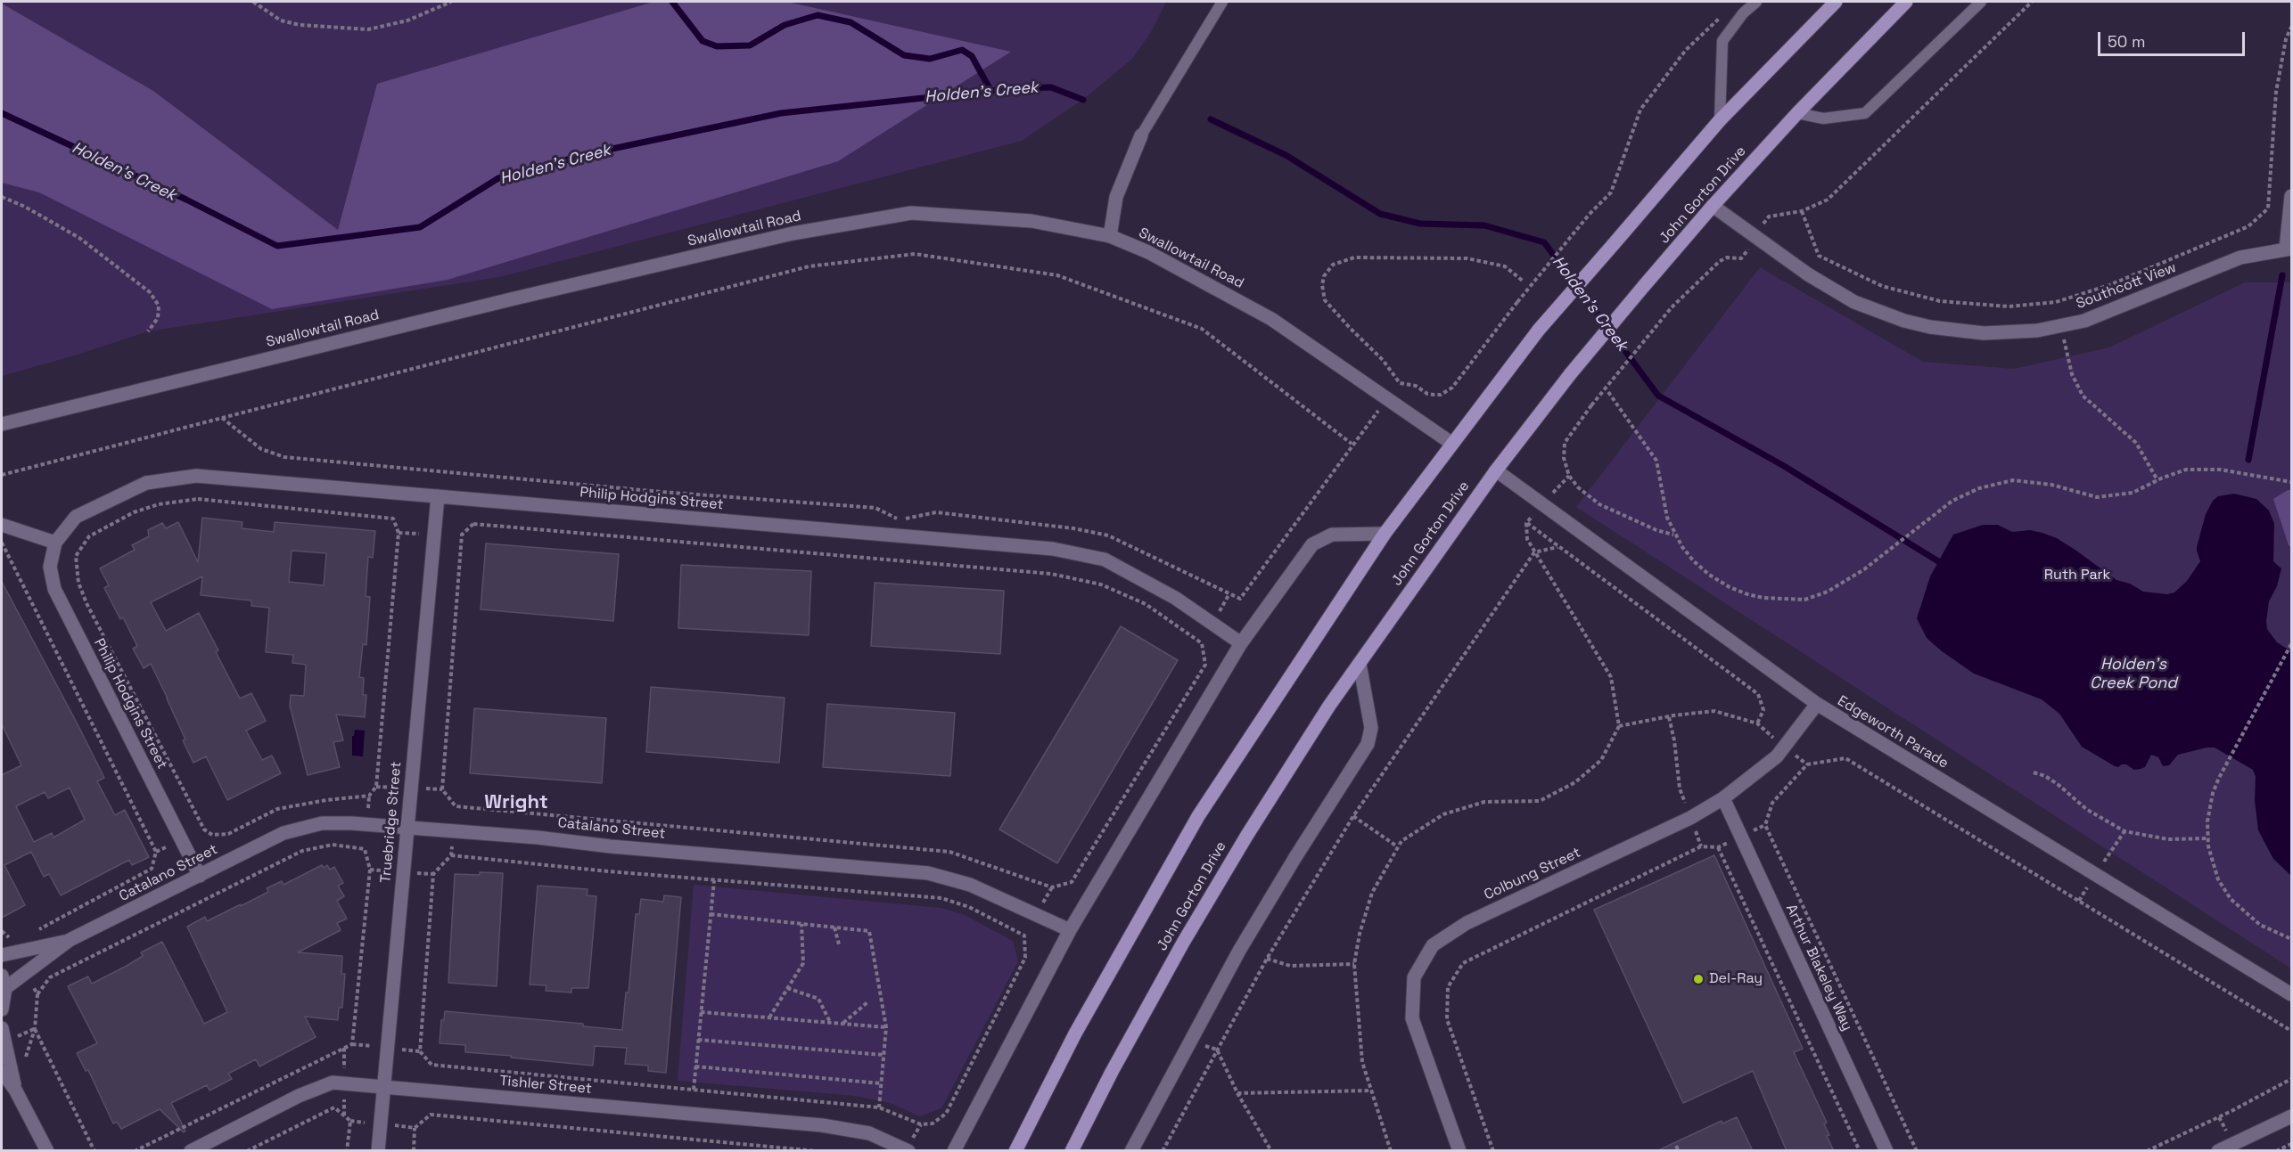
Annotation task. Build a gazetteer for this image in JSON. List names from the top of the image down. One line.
{"streets":{"main road":["John Gorton Drive"],"street":["Swallowtail Road","Southcott View","Philip Hodgins Street","Edgeworth Parade","Truebridge Street","Catalano Street","Colbung Street","Arthur Blakeley Way","Tishler Street"]},"crossings":[["John Gorton Drive","Southcott View"],["John Gorton Drive","Edgeworth Parade"],["Philip Hodgins Street","Truebridge Street"],["Philip Hodgins Street","Catalano Street"],["Edgeworth Parade","Colbung Street"],["Truebridge Street","Catalano Street"],["Truebridge Street","Tishler Street"],["Colbung Street","Arthur Blakeley Way"]],"districts":["Wright"],"water":["Holden's Creek","Holden's Creek Pond"],"parks":["Ruth Park"],"places":["Del-Ray"],"scale_bar":"50 m"}
